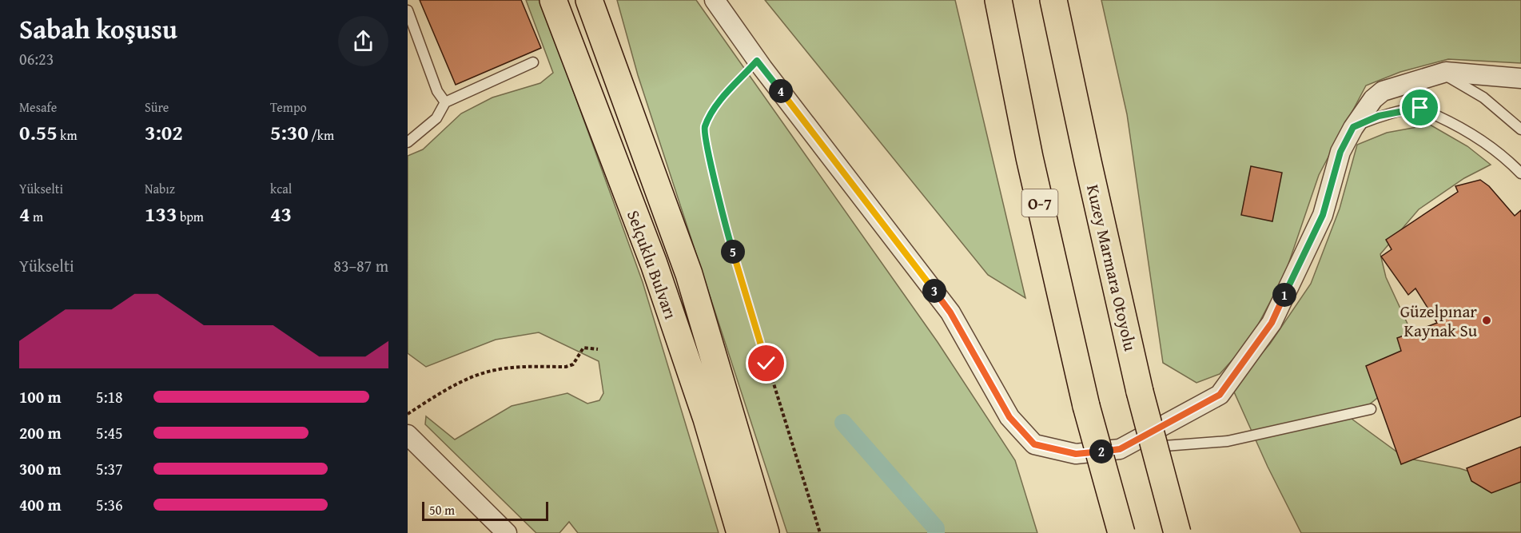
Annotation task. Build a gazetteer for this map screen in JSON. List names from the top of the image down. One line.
{"streets":{"main road":["O-7","Selçuklu Bulvarı","Kuzey Marmara Otoyolu"]},"places":["Güzelpınar Kaynak Su"],"scale_bar":"50 m","page":{"heading":["Sabah koşusu","06:23"],"pins":["4","5","3","1","2"],"stats":[["Mesafe","0.55 km"],["Süre","3:02"],["Tempo","5:30 /km"],["Yükselti","4 m"],["Nabız","133 bpm"],["kcal","43"]],"chart":["Yükselti","83–87 m"],"list":[{"name":"100 m","note":"5:18"},{"name":"200 m","note":"5:45"},{"name":"300 m","note":"5:37"},{"name":"400 m","note":"5:36"}],"scale":"50 m"}}
